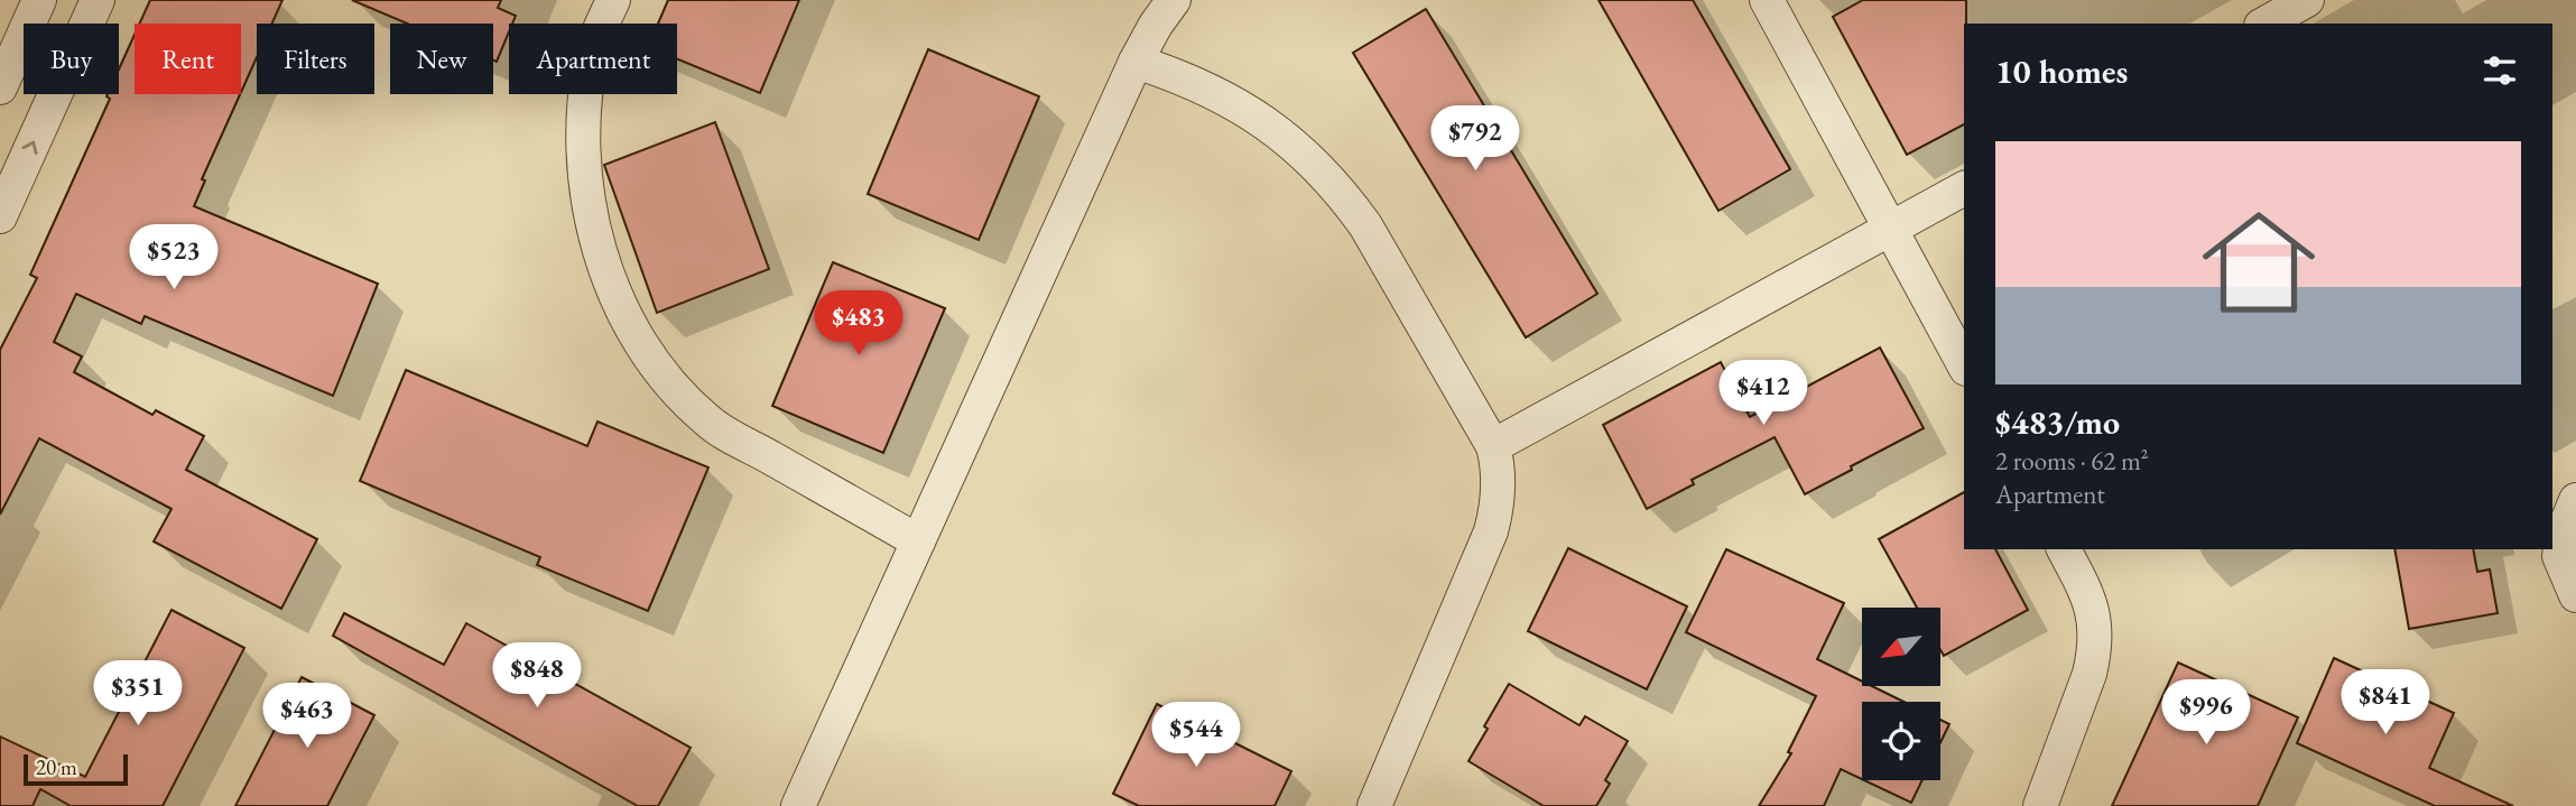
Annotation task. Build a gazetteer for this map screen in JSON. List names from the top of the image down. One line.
{"scale_bar":"20 m","north":"bottom left","page":{"chip":["Buy","Rent","Filters","New","Apartment"],"heading":"10 homes","price":["$792","$523","$483","$412","$848","$351","$841","$996","$463","$544"],"list":[{"name":"$483/mo","note":"2 rooms · 62 m² · Apartment"}],"scale":"20 m"}}
